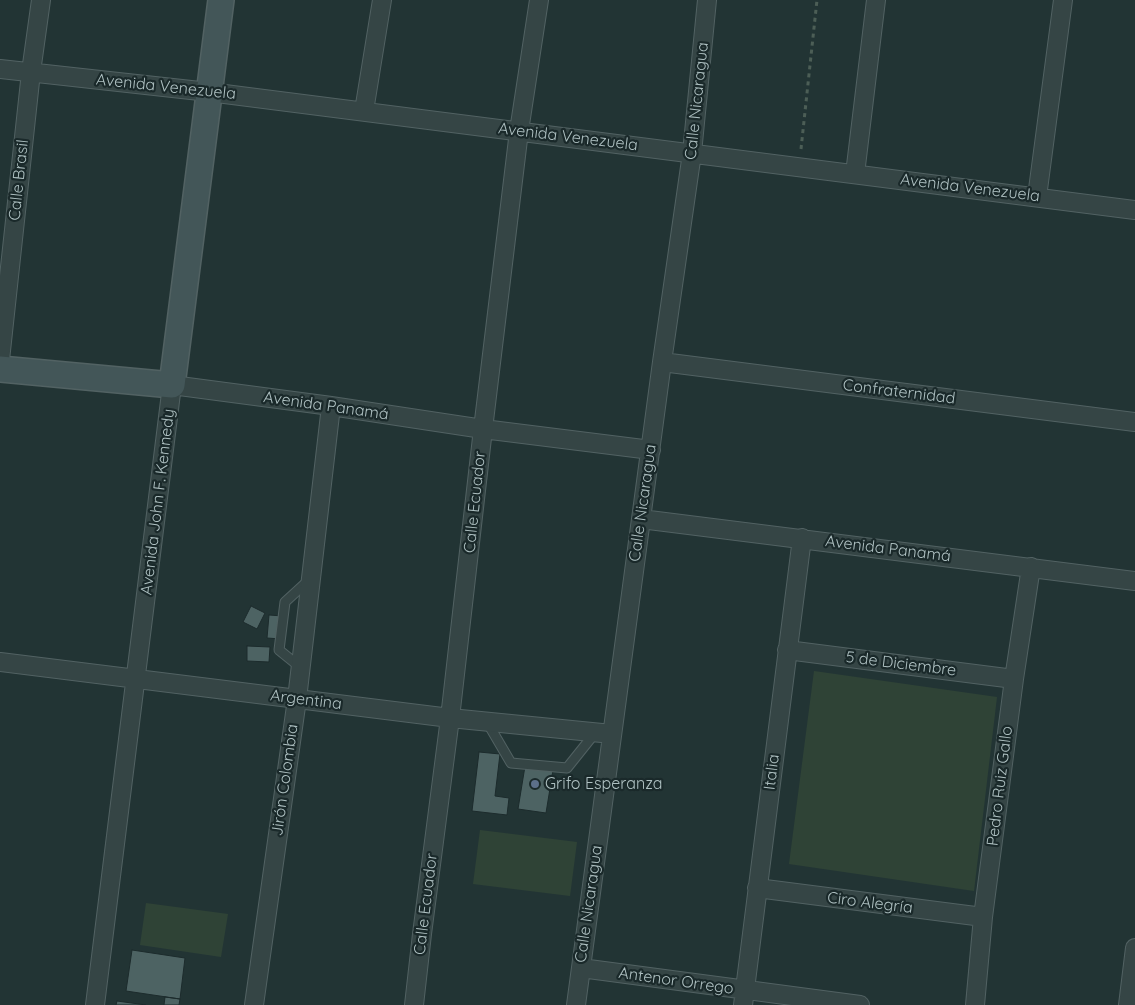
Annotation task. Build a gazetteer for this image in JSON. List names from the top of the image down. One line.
{"streets":{"street":["Avenida Venezuela","Calle Nicaragua","Calle Brasil","Confraternidad","Avenida Panamá","Avenida John F. Kennedy","Calle Ecuador","5 de Diciembre","Argentina","Italia","Jirón Colombia","Pedro Ruiz Gallo","Ciro Alegría","Antenor Orrego"]},"crossings":[["Avenida Venezuela","Calle Nicaragua"],["Avenida Venezuela","Calle Brasil"],["Avenida Venezuela","Avenida John F. Kennedy"],["Avenida Venezuela","Calle Ecuador"],["Calle Nicaragua","Confraternidad"],["Calle Nicaragua","Avenida Panamá"],["Calle Nicaragua","Argentina"],["Calle Nicaragua","Antenor Orrego"],["Avenida Panamá","Avenida John F. Kennedy"],["Avenida Panamá","Calle Ecuador"],["Avenida Panamá","Italia"],["Avenida Panamá","Jirón Colombia"],["Avenida Panamá","Pedro Ruiz Gallo"],["Avenida John F. Kennedy","Argentina"],["Calle Ecuador","Argentina"],["5 de Diciembre","Italia"],["5 de Diciembre","Pedro Ruiz Gallo"],["Argentina","Jirón Colombia"],["Italia","Ciro Alegría"],["Italia","Antenor Orrego"],["Pedro Ruiz Gallo","Ciro Alegría"]],"places":["Grifo Esperanza"]}
